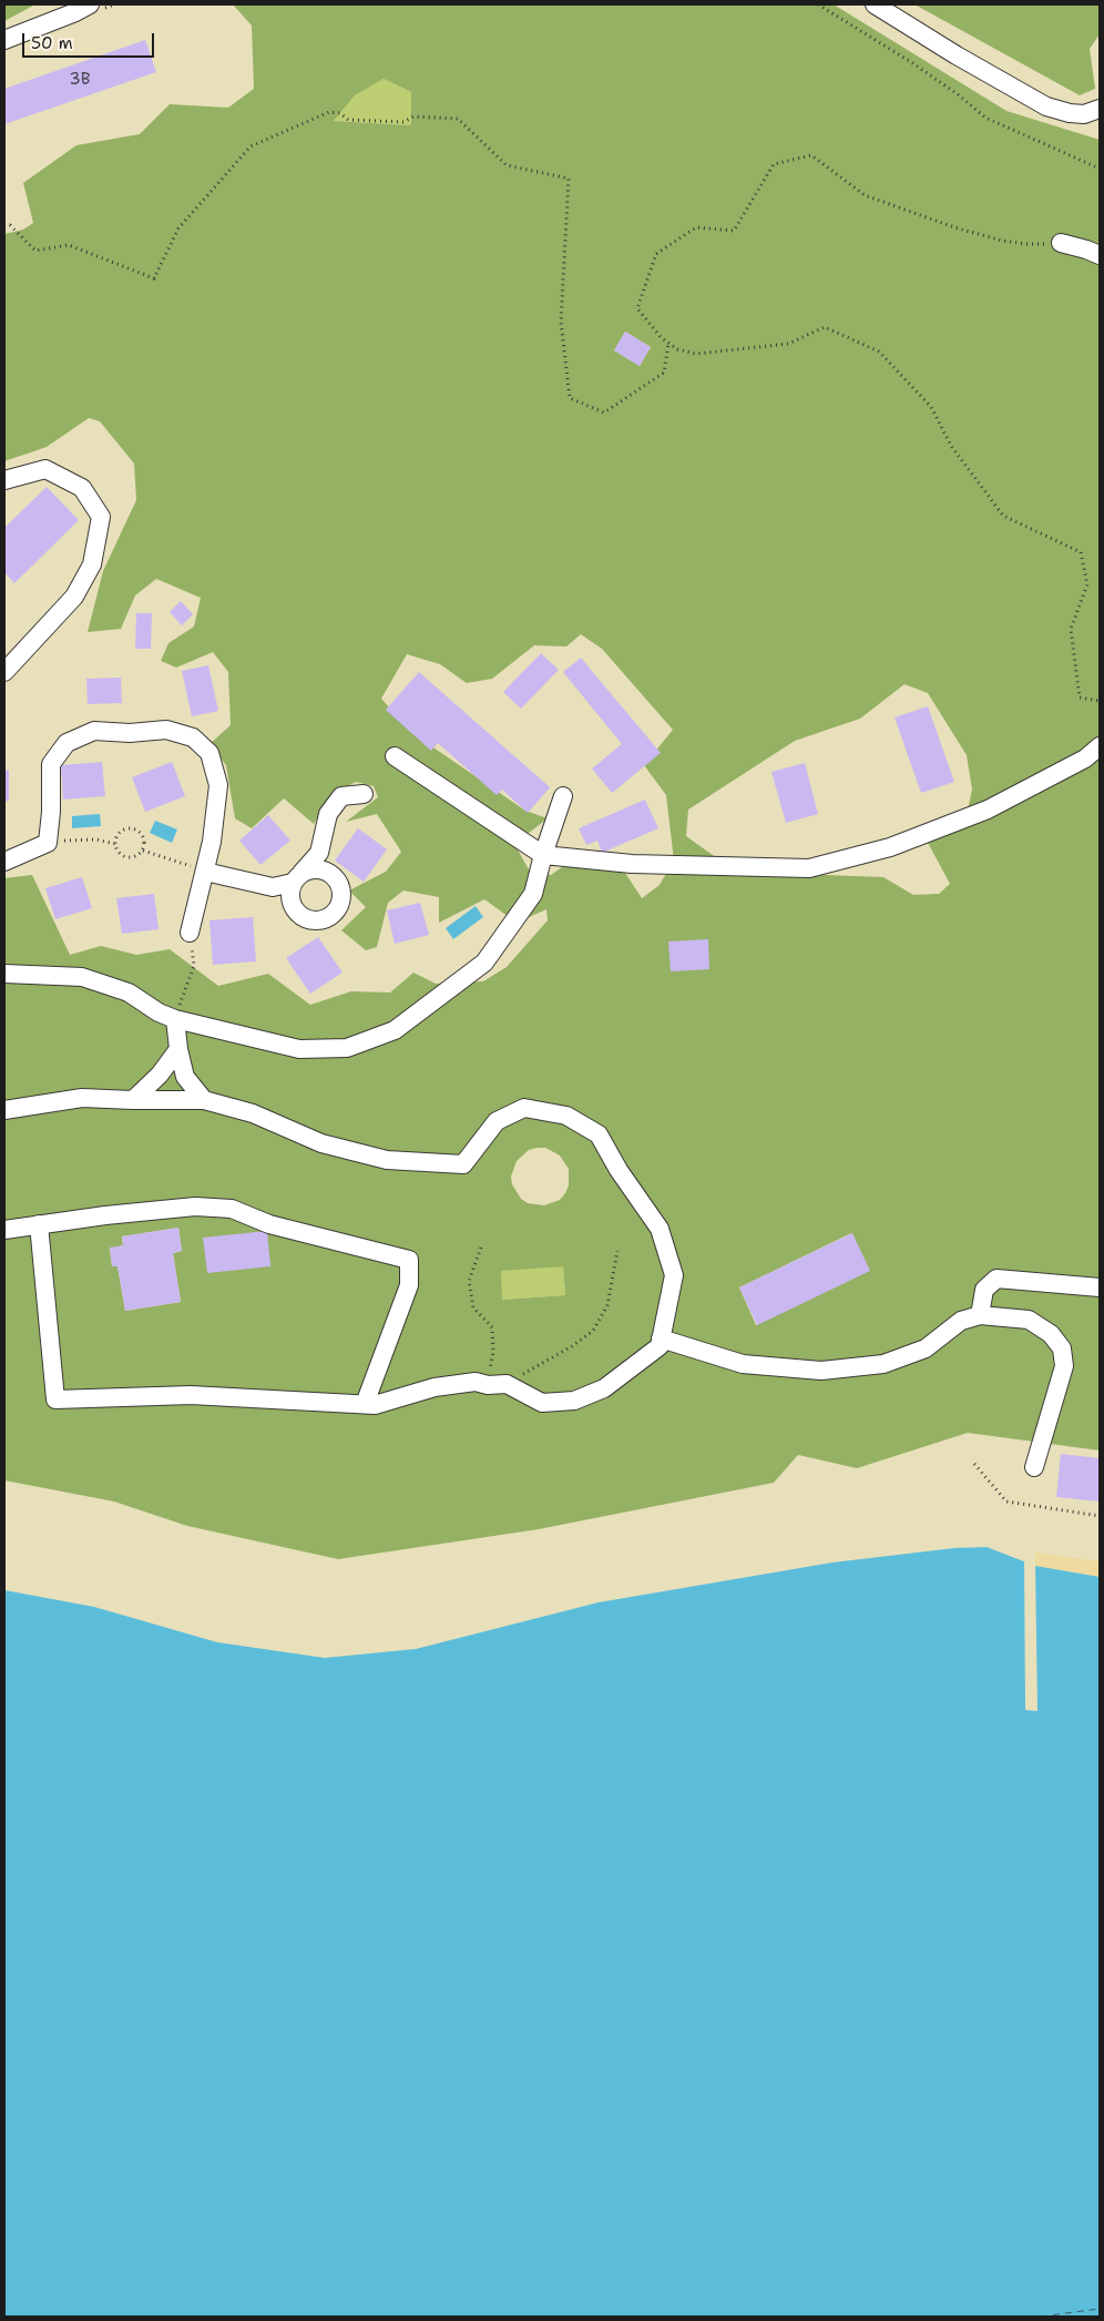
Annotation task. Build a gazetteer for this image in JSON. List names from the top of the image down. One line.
{"house_numbers":["3В"],"scale_bar":"50 m"}
